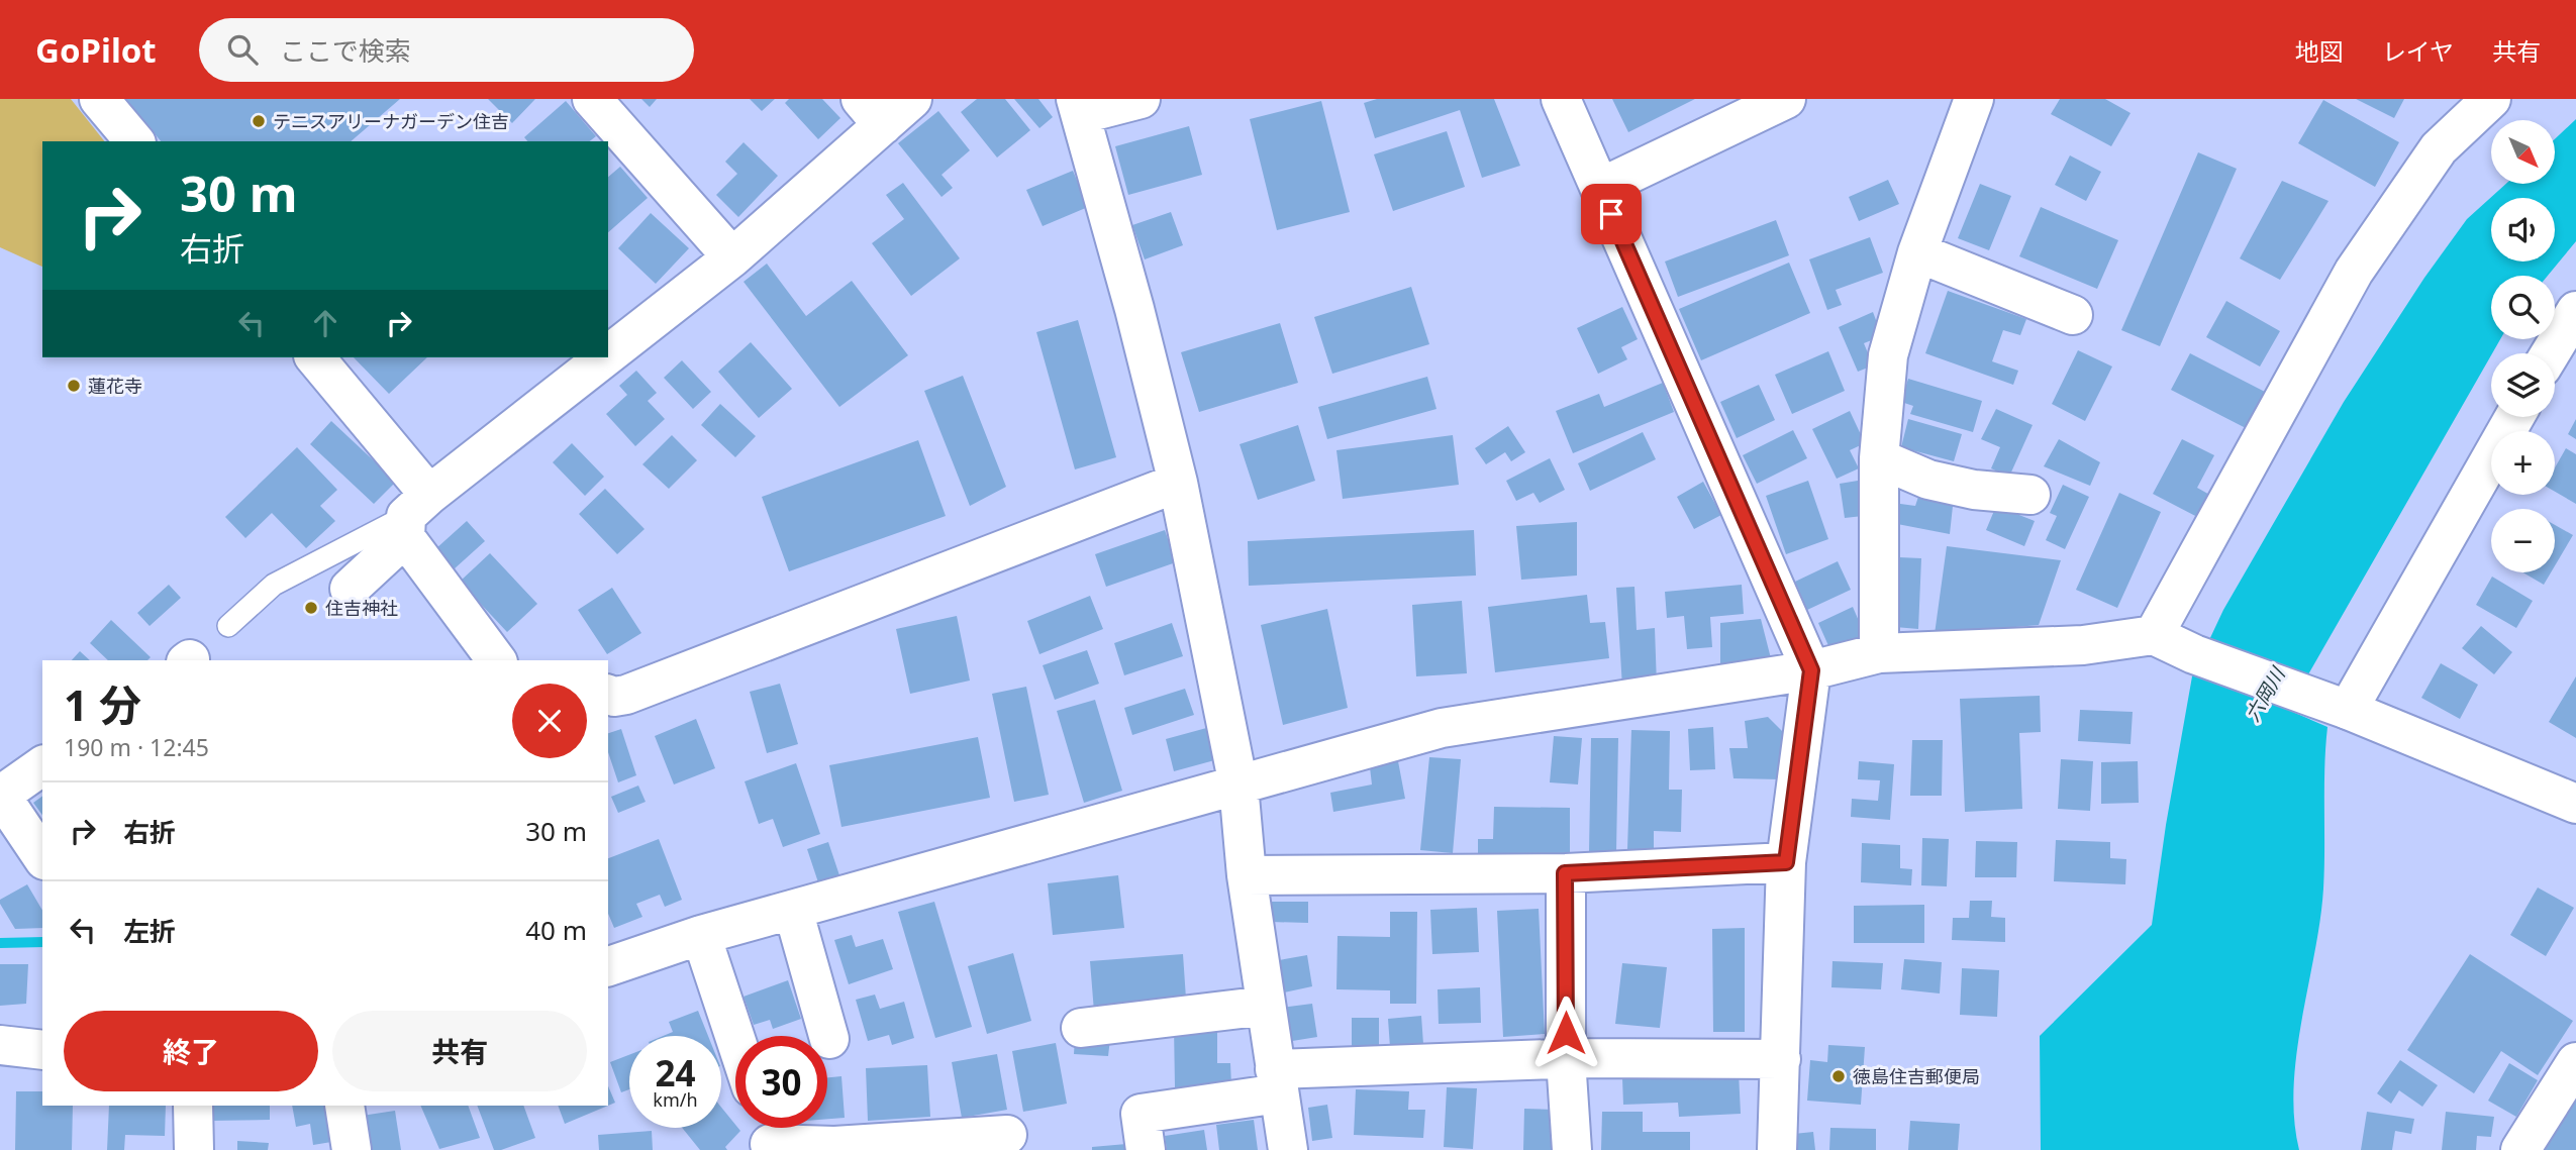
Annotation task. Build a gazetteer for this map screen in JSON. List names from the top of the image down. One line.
{"water":["六岡川"],"places":["テニスアリーナガーデン住吉","蓮花寺","住吉神社","徳島住吉郵便局"],"north":"bottom right","page":{"header":"GoPilot","search":"ここで検索","nav":["地図","レイヤ","共有"],"map_buttons":["+","−"],"turn":["30 m","右折"],"heading":["1 分","190 m · 12:45"],"list":[{"name":"右折","value":"30 m"},{"name":"左折","value":"40 m"}],"buttons":["終了","共有"],"speed":"24 km/h","limit":"30"}}
